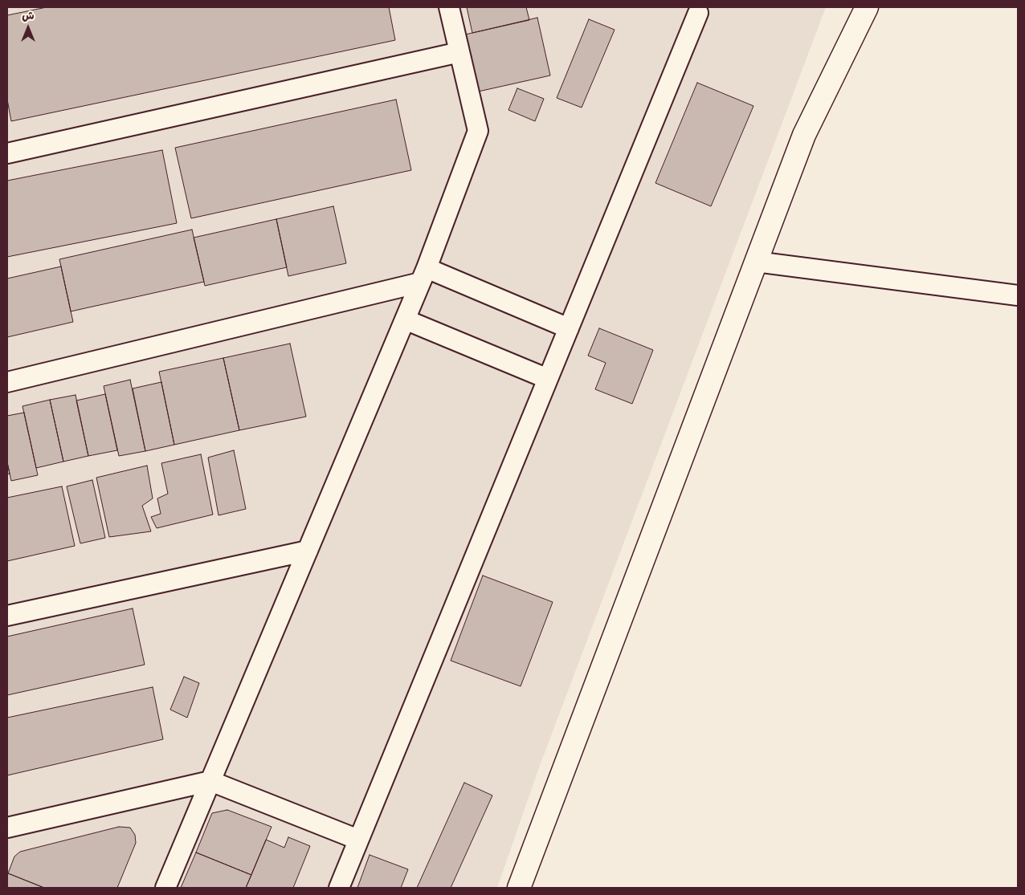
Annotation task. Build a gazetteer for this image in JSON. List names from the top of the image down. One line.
{"north":"top"}
